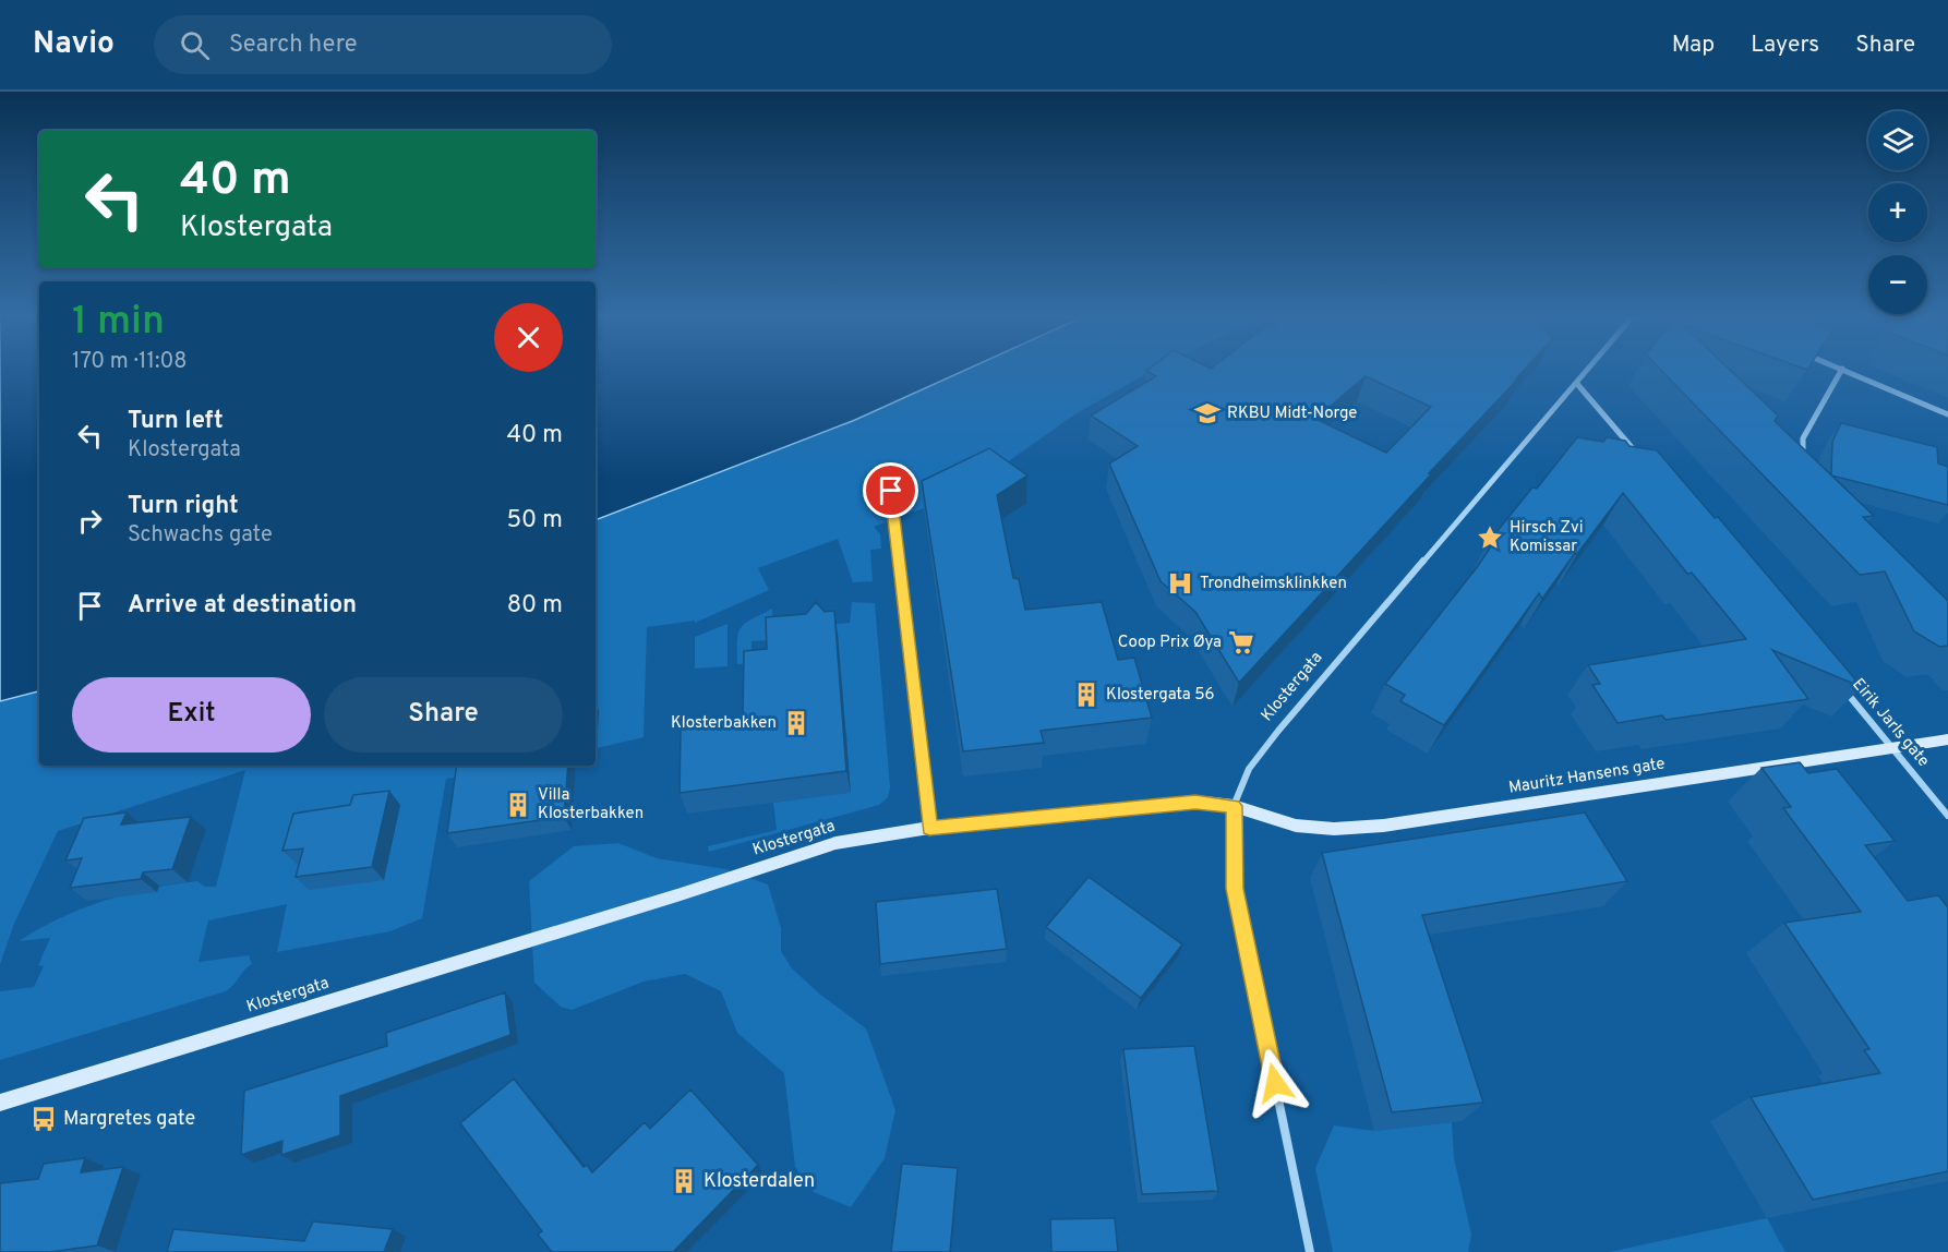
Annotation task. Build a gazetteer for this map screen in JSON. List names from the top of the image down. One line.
{"streets":{"street":["Klostergata","Eirik Jarls gate","Mauritz Hansens gate"]},"crossings":[["Klostergata","Mauritz Hansens gate"],["Eirik Jarls gate","Mauritz Hansens gate"]],"places":{"school or university":["RKBU Midt-Norge"],"place":["Hirsch Zvi Komissar"],"hospital":["Trondheimsklinkken"],"supermarket":["Coop Prix Øya"],"building":["Klostergata 56","Klosterbakken","Villa Klosterbakken","Klosterdalen"],"bus stop":["Margretes gate"]},"page":{"header":"Navio","search":"Search here","nav":["Map","Layers","Share"],"map_buttons":["+","−"],"turn":["40 m","Klostergata"],"heading":["1 min","170 m · 11:08"],"list":[{"name":"Turn left","note":"Klostergata","value":"40 m"},{"name":"Turn right","note":"Schwachs gate","value":"50 m"},{"name":"Arrive at destination","value":"80 m"}],"buttons":["Exit","Share"]}}
